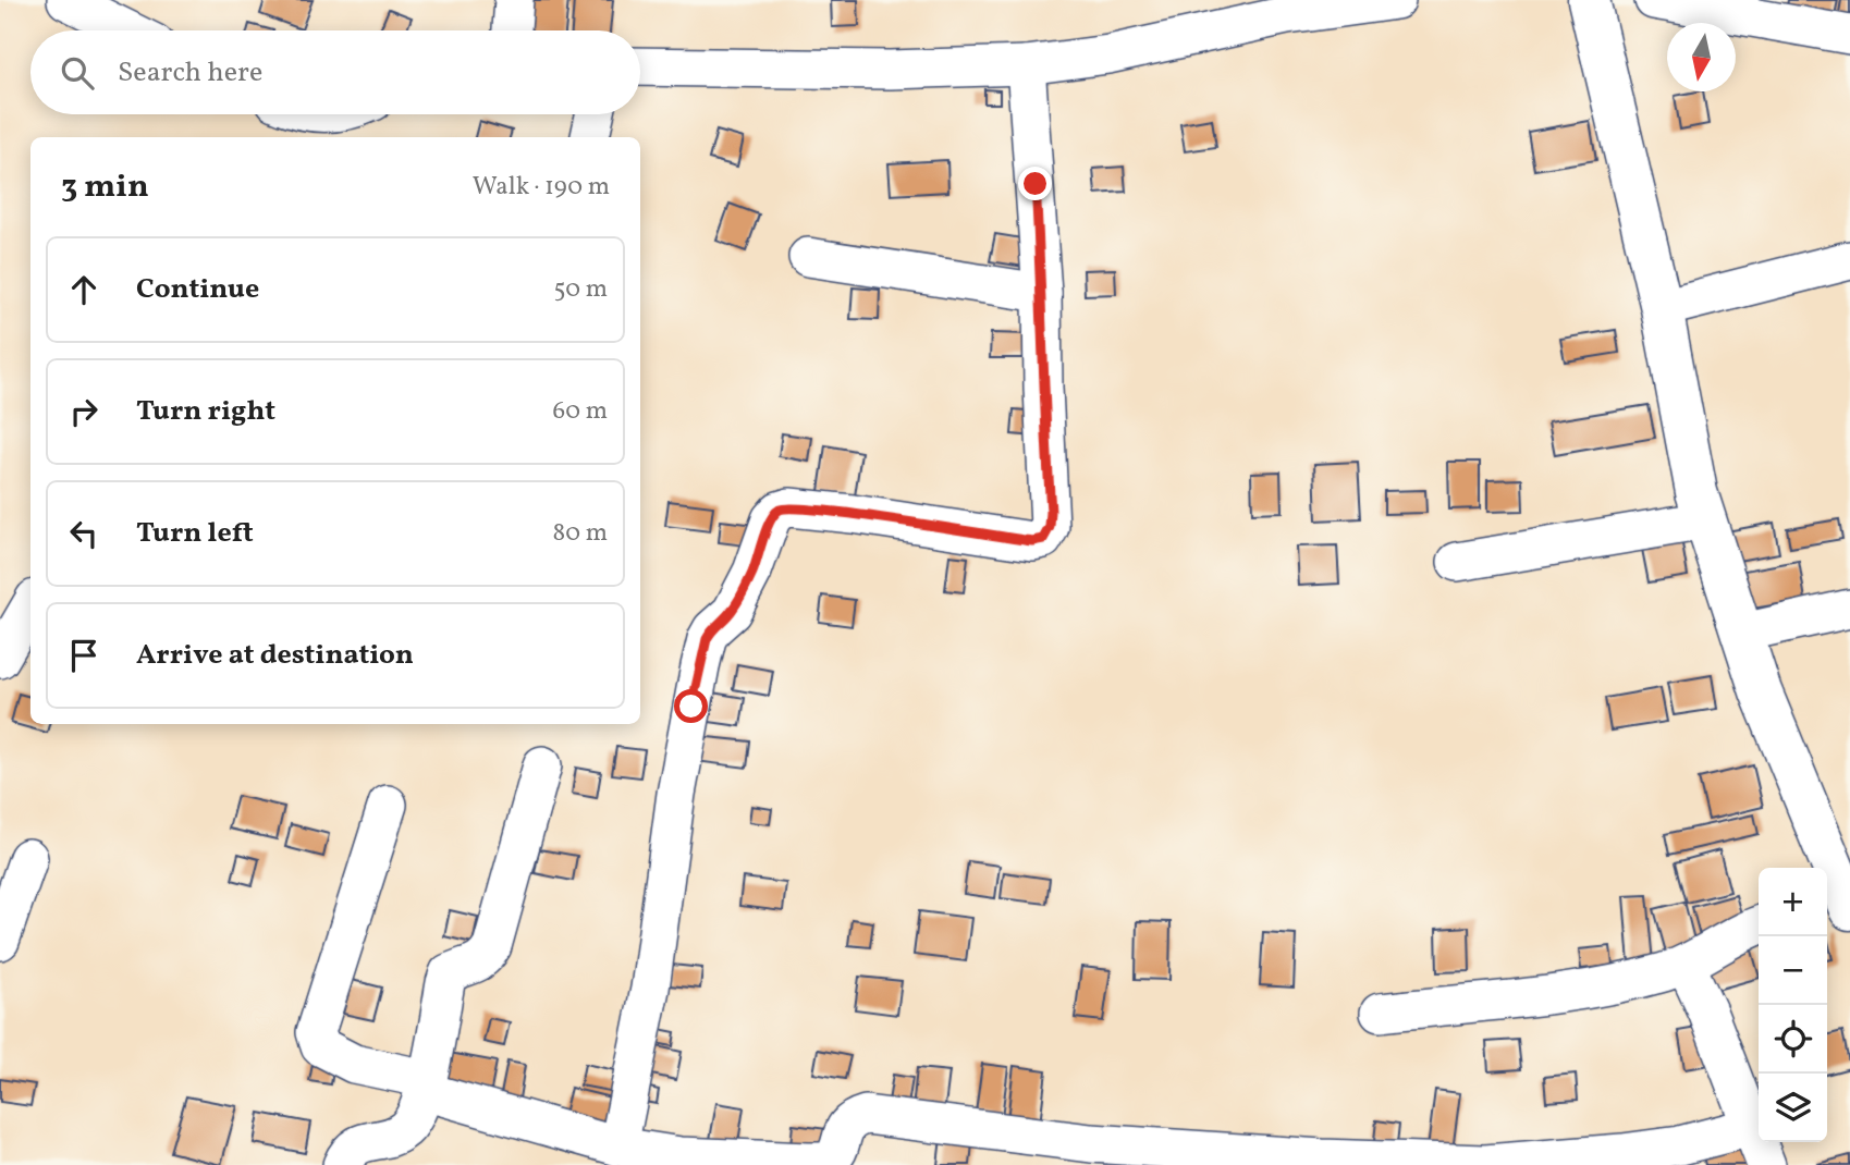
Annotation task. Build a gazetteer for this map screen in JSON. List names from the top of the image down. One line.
{"north":"bottom","page":{"search":"Search here","heading":["3 min","Walk · 190 m"],"list":[["Continue","50 m"],["Turn right","60 m"],["Turn left","80 m"],"Arrive at destination"],"map_buttons":["+","−"]}}
